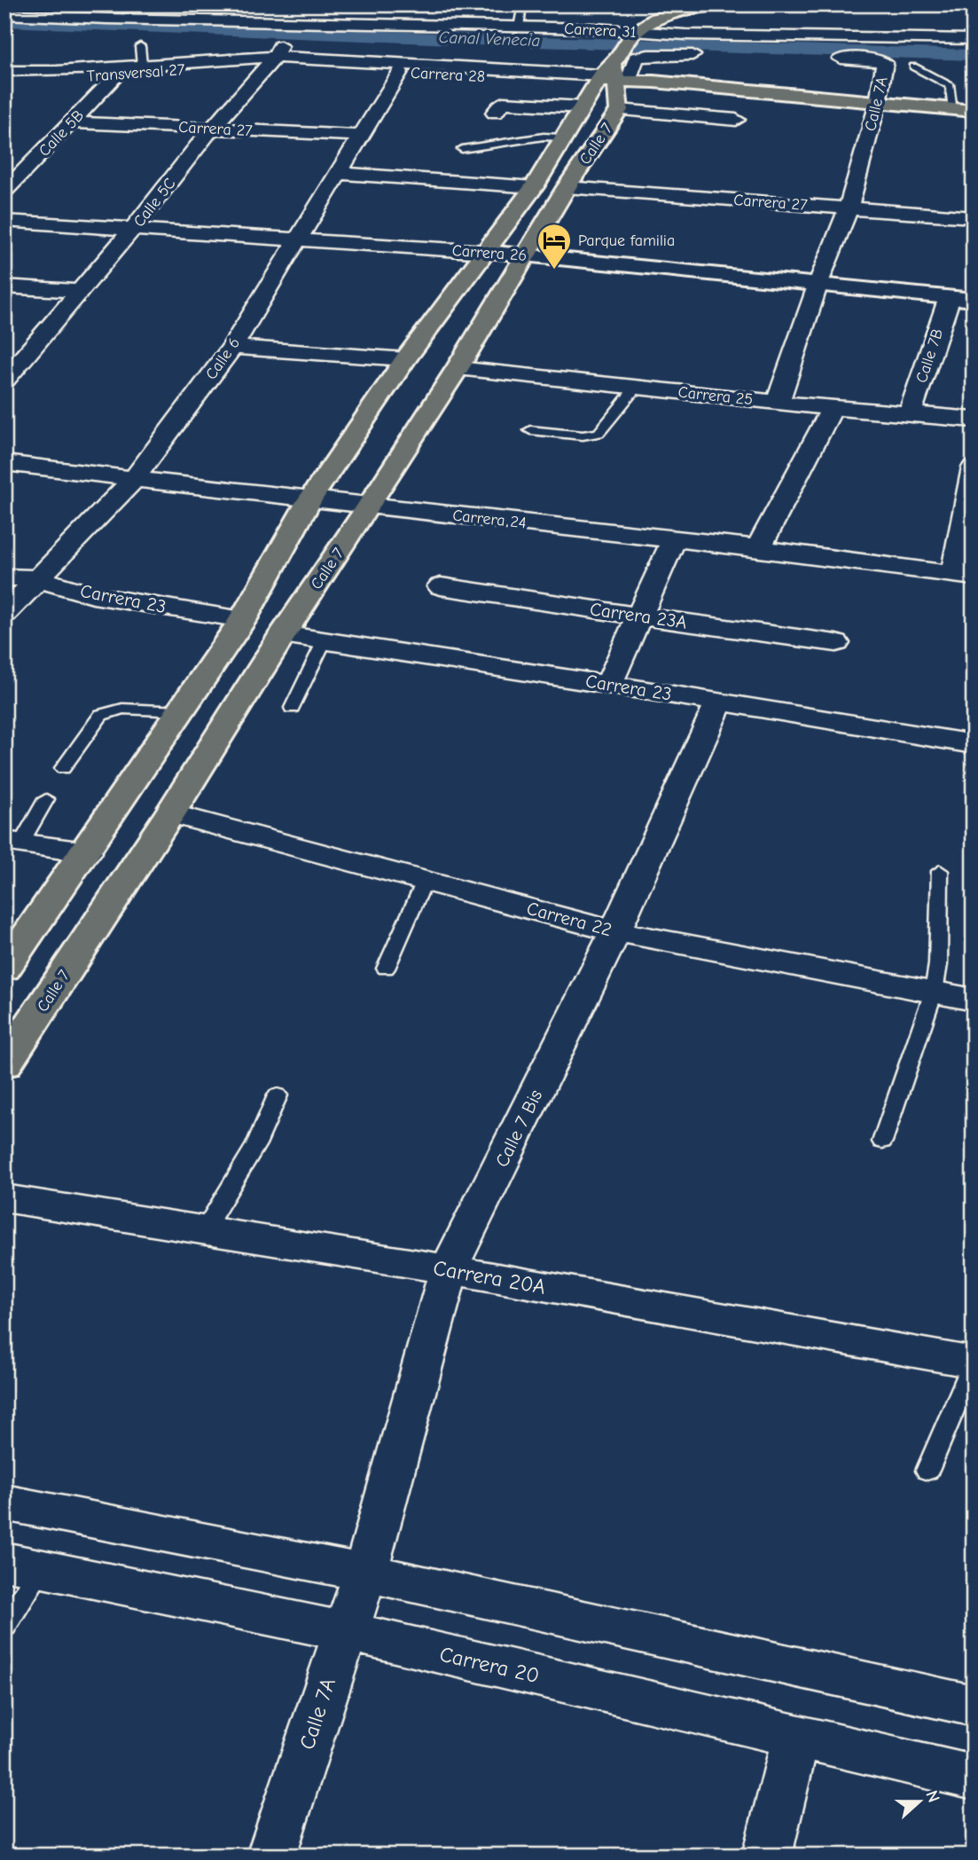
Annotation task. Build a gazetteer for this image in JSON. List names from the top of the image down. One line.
{"streets":{"main road":["Carrera 28","Calle 7"],"street":["Carrera 31","Transversal 27","Calle 7A","Carrera 27","Calle 5B","Calle 5C","Carrera 26","Calle 7B","Calle 6","Carrera 25","Carrera 24","Carrera 23","Carrera 23A","Carrera 22","Calle 7 Bis","Carrera 20A","Carrera 20"]},"crossings":[["Carrera 31","Calle 7"],["Carrera 31","Calle 5C"],["Transversal 27","Carrera 28"],["Transversal 27","Calle 5B"],["Transversal 27","Calle 5C"],["Carrera 28","Calle 7A"],["Carrera 28","Calle 7"],["Carrera 28","Calle 5C"],["Carrera 28","Calle 6"],["Calle 7A","Carrera 27"],["Calle 7A","Carrera 26"],["Calle 7A","Carrera 25"],["Calle 7A","Calle 7 Bis"],["Calle 7A","Carrera 20"],["Carrera 27","Calle 5B"],["Carrera 27","Calle 7"],["Carrera 27","Calle 5C"],["Carrera 27","Calle 6"],["Calle 7","Carrera 26"],["Calle 7","Carrera 25"],["Calle 7","Carrera 24"],["Calle 7","Carrera 23"],["Calle 7","Carrera 22"],["Calle 5C","Carrera 26"],["Carrera 26","Calle 7B"],["Carrera 26","Calle 6"],["Calle 7B","Carrera 25"],["Calle 6","Carrera 24"],["Calle 6","Carrera 23"],["Carrera 23","Calle 7 Bis"],["Carrera 22","Calle 7 Bis"],["Calle 7 Bis","Carrera 20A"]],"water":["Canal Venecia"],"places":{"hotel":["Parque familia"]},"north":"right"}
